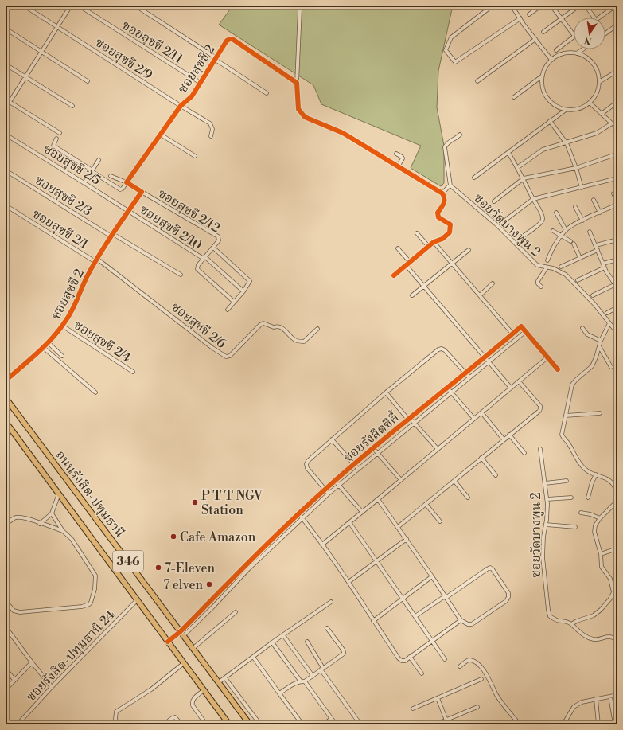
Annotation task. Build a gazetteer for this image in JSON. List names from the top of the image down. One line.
{"streets":{"main road":["ถนนรังสิต-ปทุมธานี","346"],"street":["ซอยสุขขี 2/11","ซอยสุขขี 2/9","ซอยสุขขี 2","ซอยสุขขี 2/5","ซอยสุขขี 2/3","ซอยสุขขี 2/12","ซอยวัดบางพูน 2","ซอยสุขขี 2/10","ซอยสุขขี 2/1","ซอยสุขขี 2/6","ซอยสุขขี 2/4","ซอยรังสิตซิตี้","ซอยรังสิต-ปทุมธานี 24"]},"crossings":[["ซอยสุขขี 2/11","ซอยสุขขี 2"],["ซอยสุขขี 2/9","ซอยสุขขี 2"],["ซอยสุขขี 2","ซอยสุขขี 2/5"],["ซอยสุขขี 2","ซอยสุขขี 2/3"],["ซอยสุขขี 2","ซอยสุขขี 2/12"],["ซอยสุขขี 2","ซอยสุขขี 2/10"],["ซอยสุขขี 2","ซอยสุขขี 2/1"],["ซอยสุขขี 2","ซอยสุขขี 2/6"],["ซอยสุขขี 2","ซอยสุขขี 2/4"],["ซอยสุขขี 2/5","ซอยสุขขี 2/10"],["ซอยสุขขี 2/1","ซอยสุขขี 2/6"],["ซอยรังสิตซิตี้","ถนนรังสิต-ปทุมธานี"],["ถนนรังสิต-ปทุมธานี","ซอยรังสิต-ปทุมธานี 24"]],"places":["P T T NGV Station","Cafe Amazon","7-Eleven","7 elven"],"north":"bottom"}
